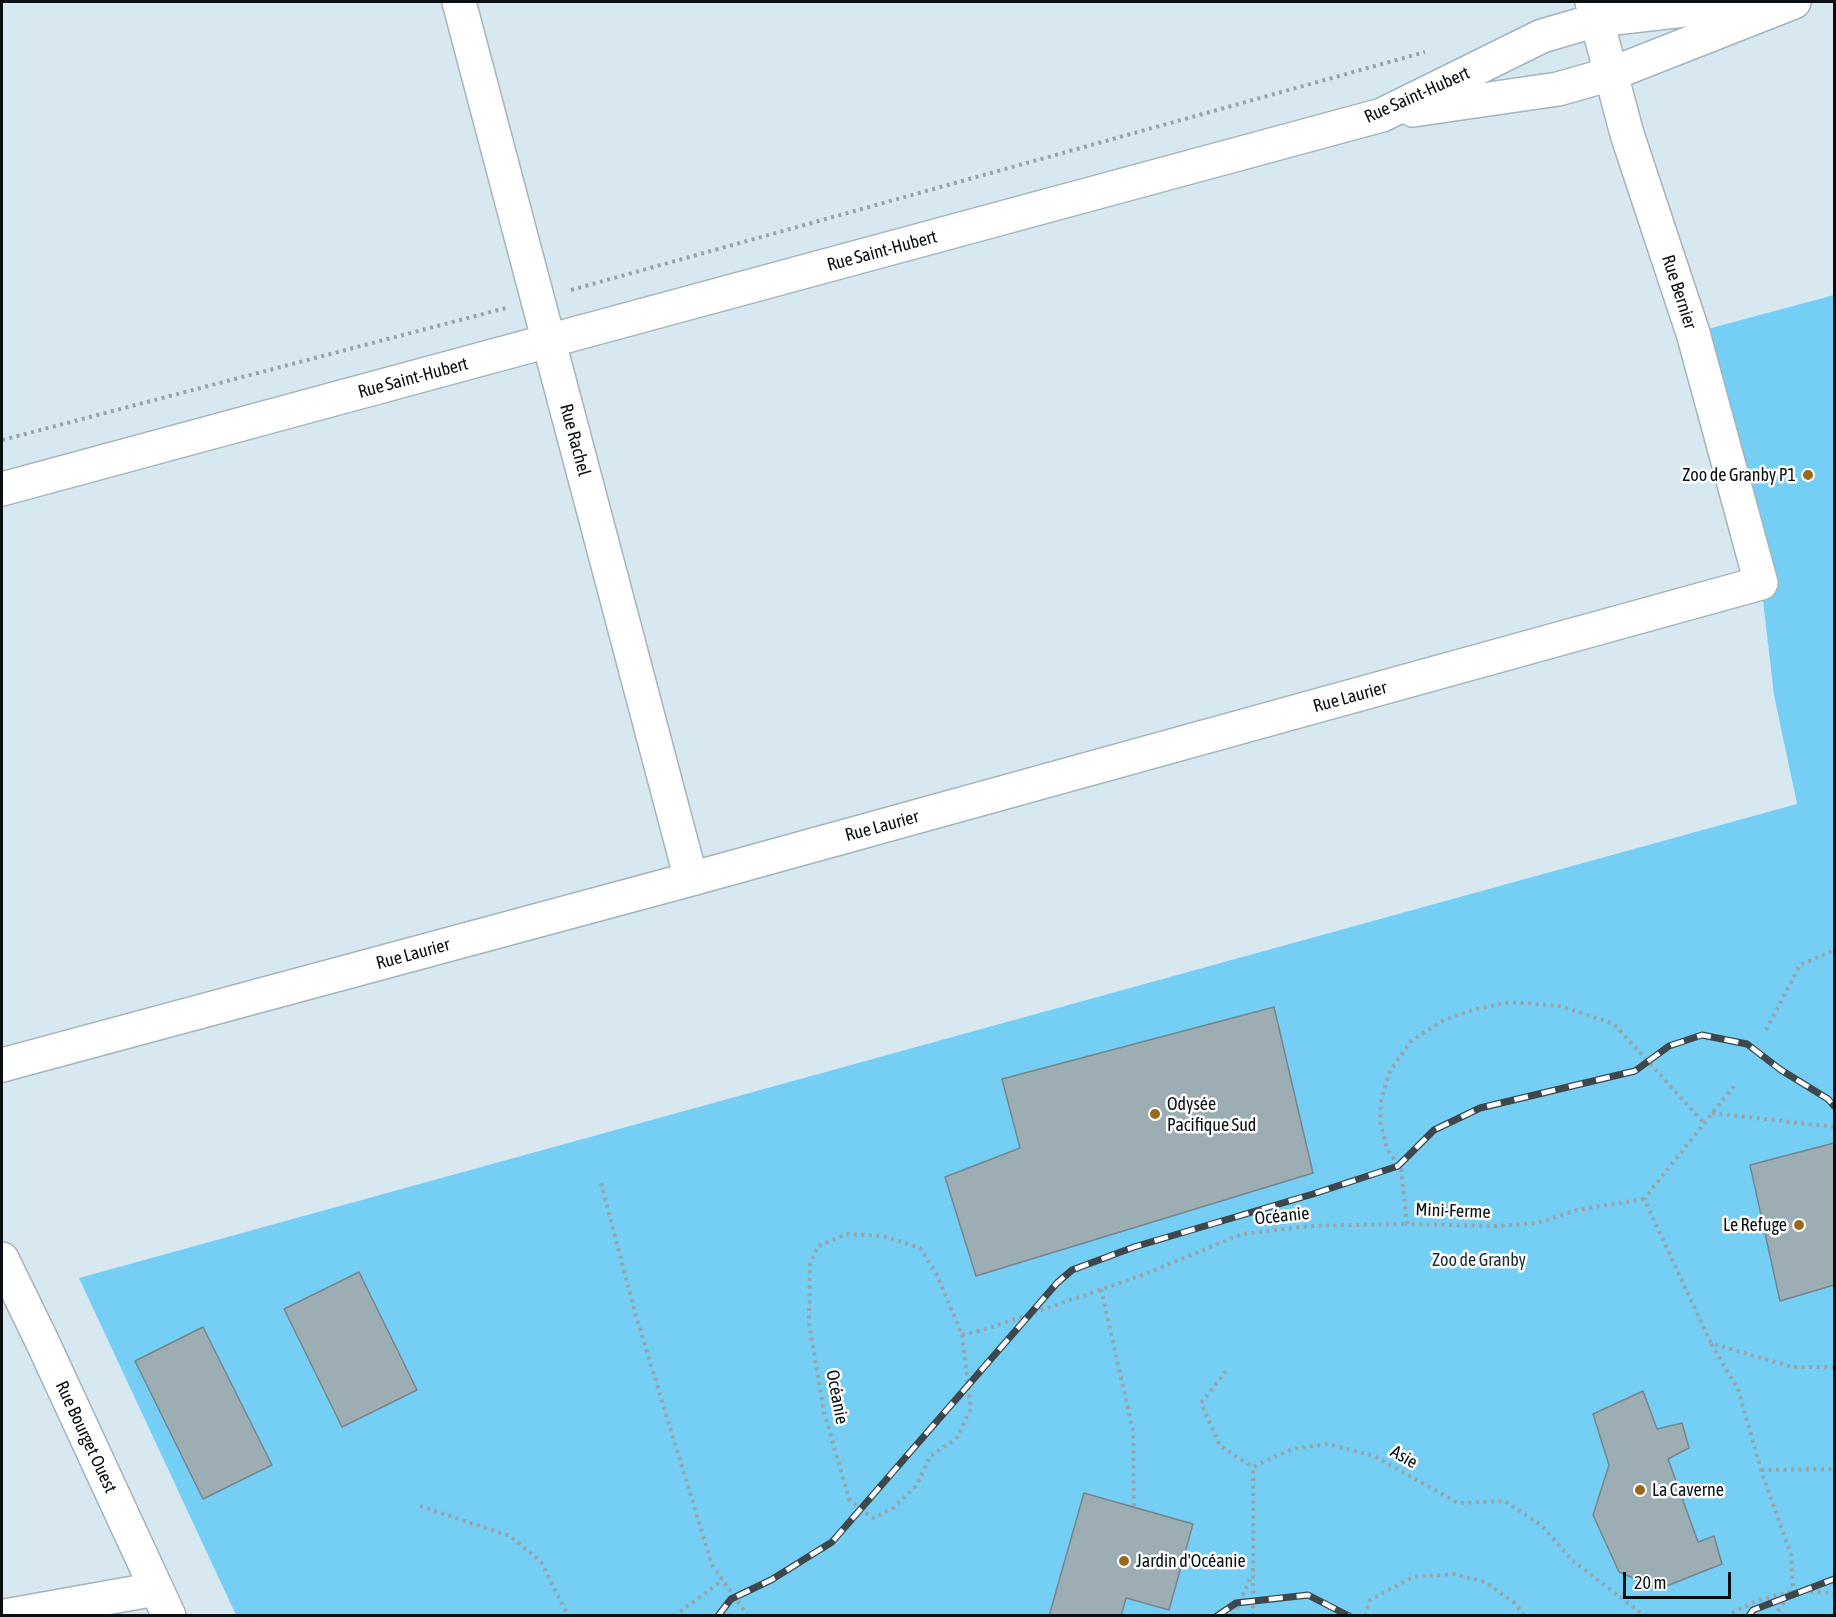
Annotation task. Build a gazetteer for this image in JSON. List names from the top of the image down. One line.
{"streets":{"street":["Rue Saint-Hubert","Rue Bernier","Rue Rachel","Rue Laurier","Rue Bourget Ouest"],"path":["Mini-Ferme","Océanie","Asie"]},"crossings":[["Rue Saint-Hubert","Rue Bernier"],["Rue Saint-Hubert","Rue Rachel"],["Rue Bernier","Rue Laurier"],["Rue Rachel","Rue Laurier"],["Mini-Ferme","Océanie"]],"parks":["Zoo de Granby"],"places":["Zoo de Granby P1","Odysée Pacifique Sud","Le Refuge","La Caverne","Jardin d'Océanie"],"scale_bar":"20 m"}
